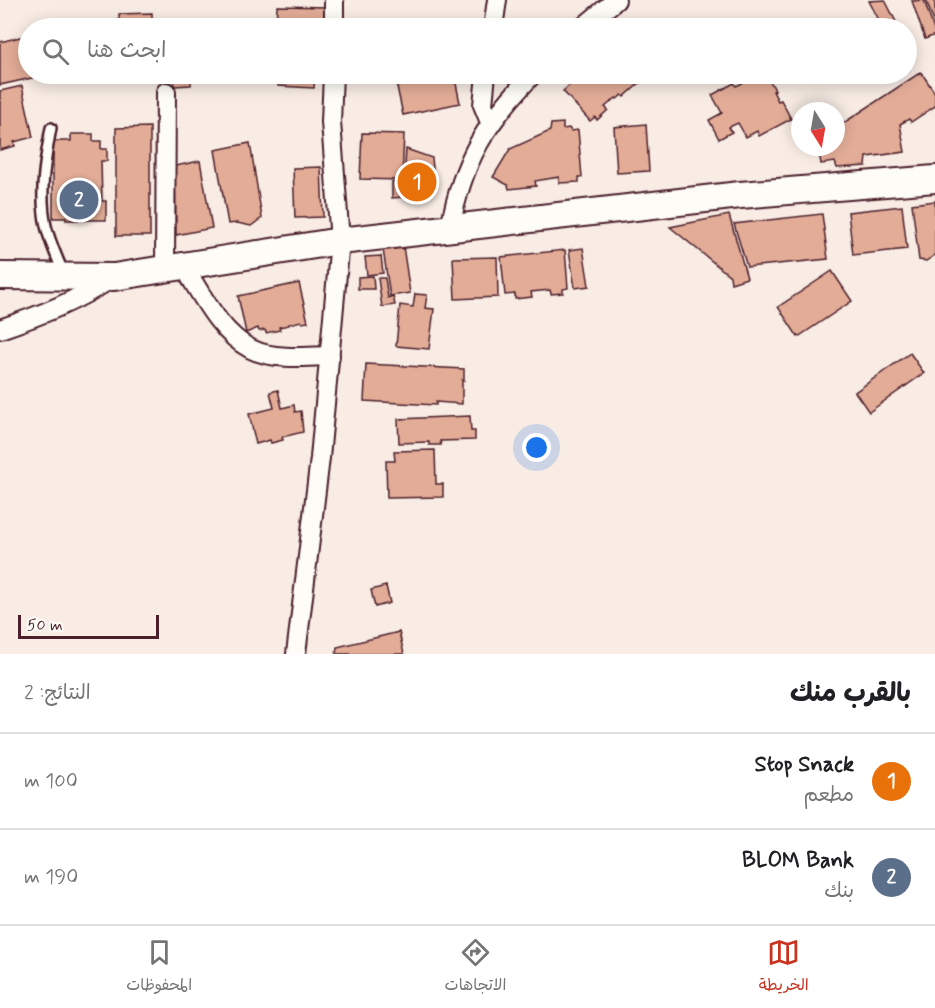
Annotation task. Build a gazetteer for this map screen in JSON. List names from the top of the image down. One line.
{"scale_bar":"50 m","north":"bottom","page":{"search":"ابحث هنا","pins":["1","2"],"scale":"50 m","heading":["بالقرب منك","النتائج: 2"],"list":[{"mark":"1","name":"Stop Snack","note":"مطعم","value":"100 m"},{"mark":"2","name":"BLOM Bank","note":"بنك","value":"190 m"}],"nav":["الخريطة","الاتجاهات","المحفوظات"]}}
